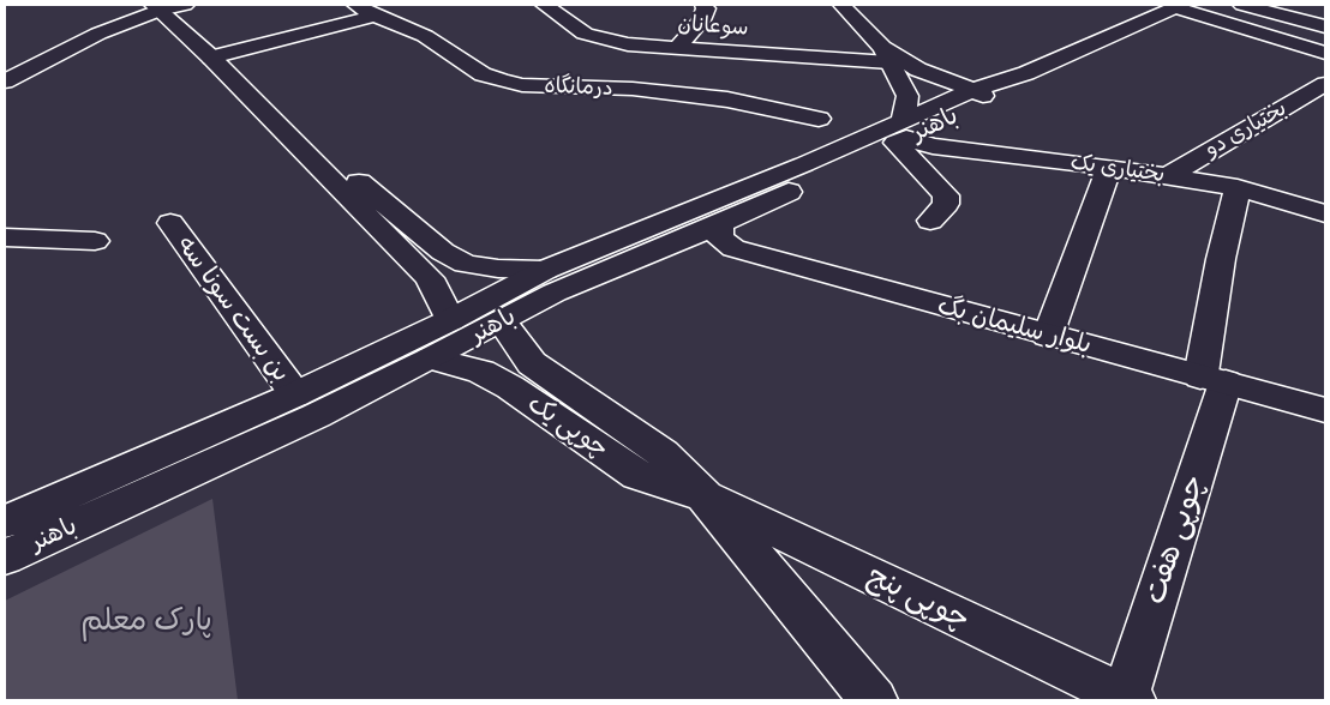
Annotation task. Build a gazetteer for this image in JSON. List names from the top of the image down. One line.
{"streets":{"street":["سوعانان","درمانگاه","باهنر","بختیاری دو","بختیاری یک","بن بست سونا سه","بلوار سلیمان بگ","چوپی یک","چوپی هفت","چوپی پنج"]},"crossings":[["باهنر","بختیاری یک"],["باهنر","بن بست سونا سه"],["باهنر","بلوار سلیمان بگ"],["باهنر","چوپی یک"],["بختیاری دو","بختیاری یک"],["بختیاری یک","چوپی هفت"],["بلوار سلیمان بگ","چوپی هفت"],["چوپی یک","چوپی پنج"],["چوپی هفت","چوپی پنج"]],"parks":["پارک معلم"]}
